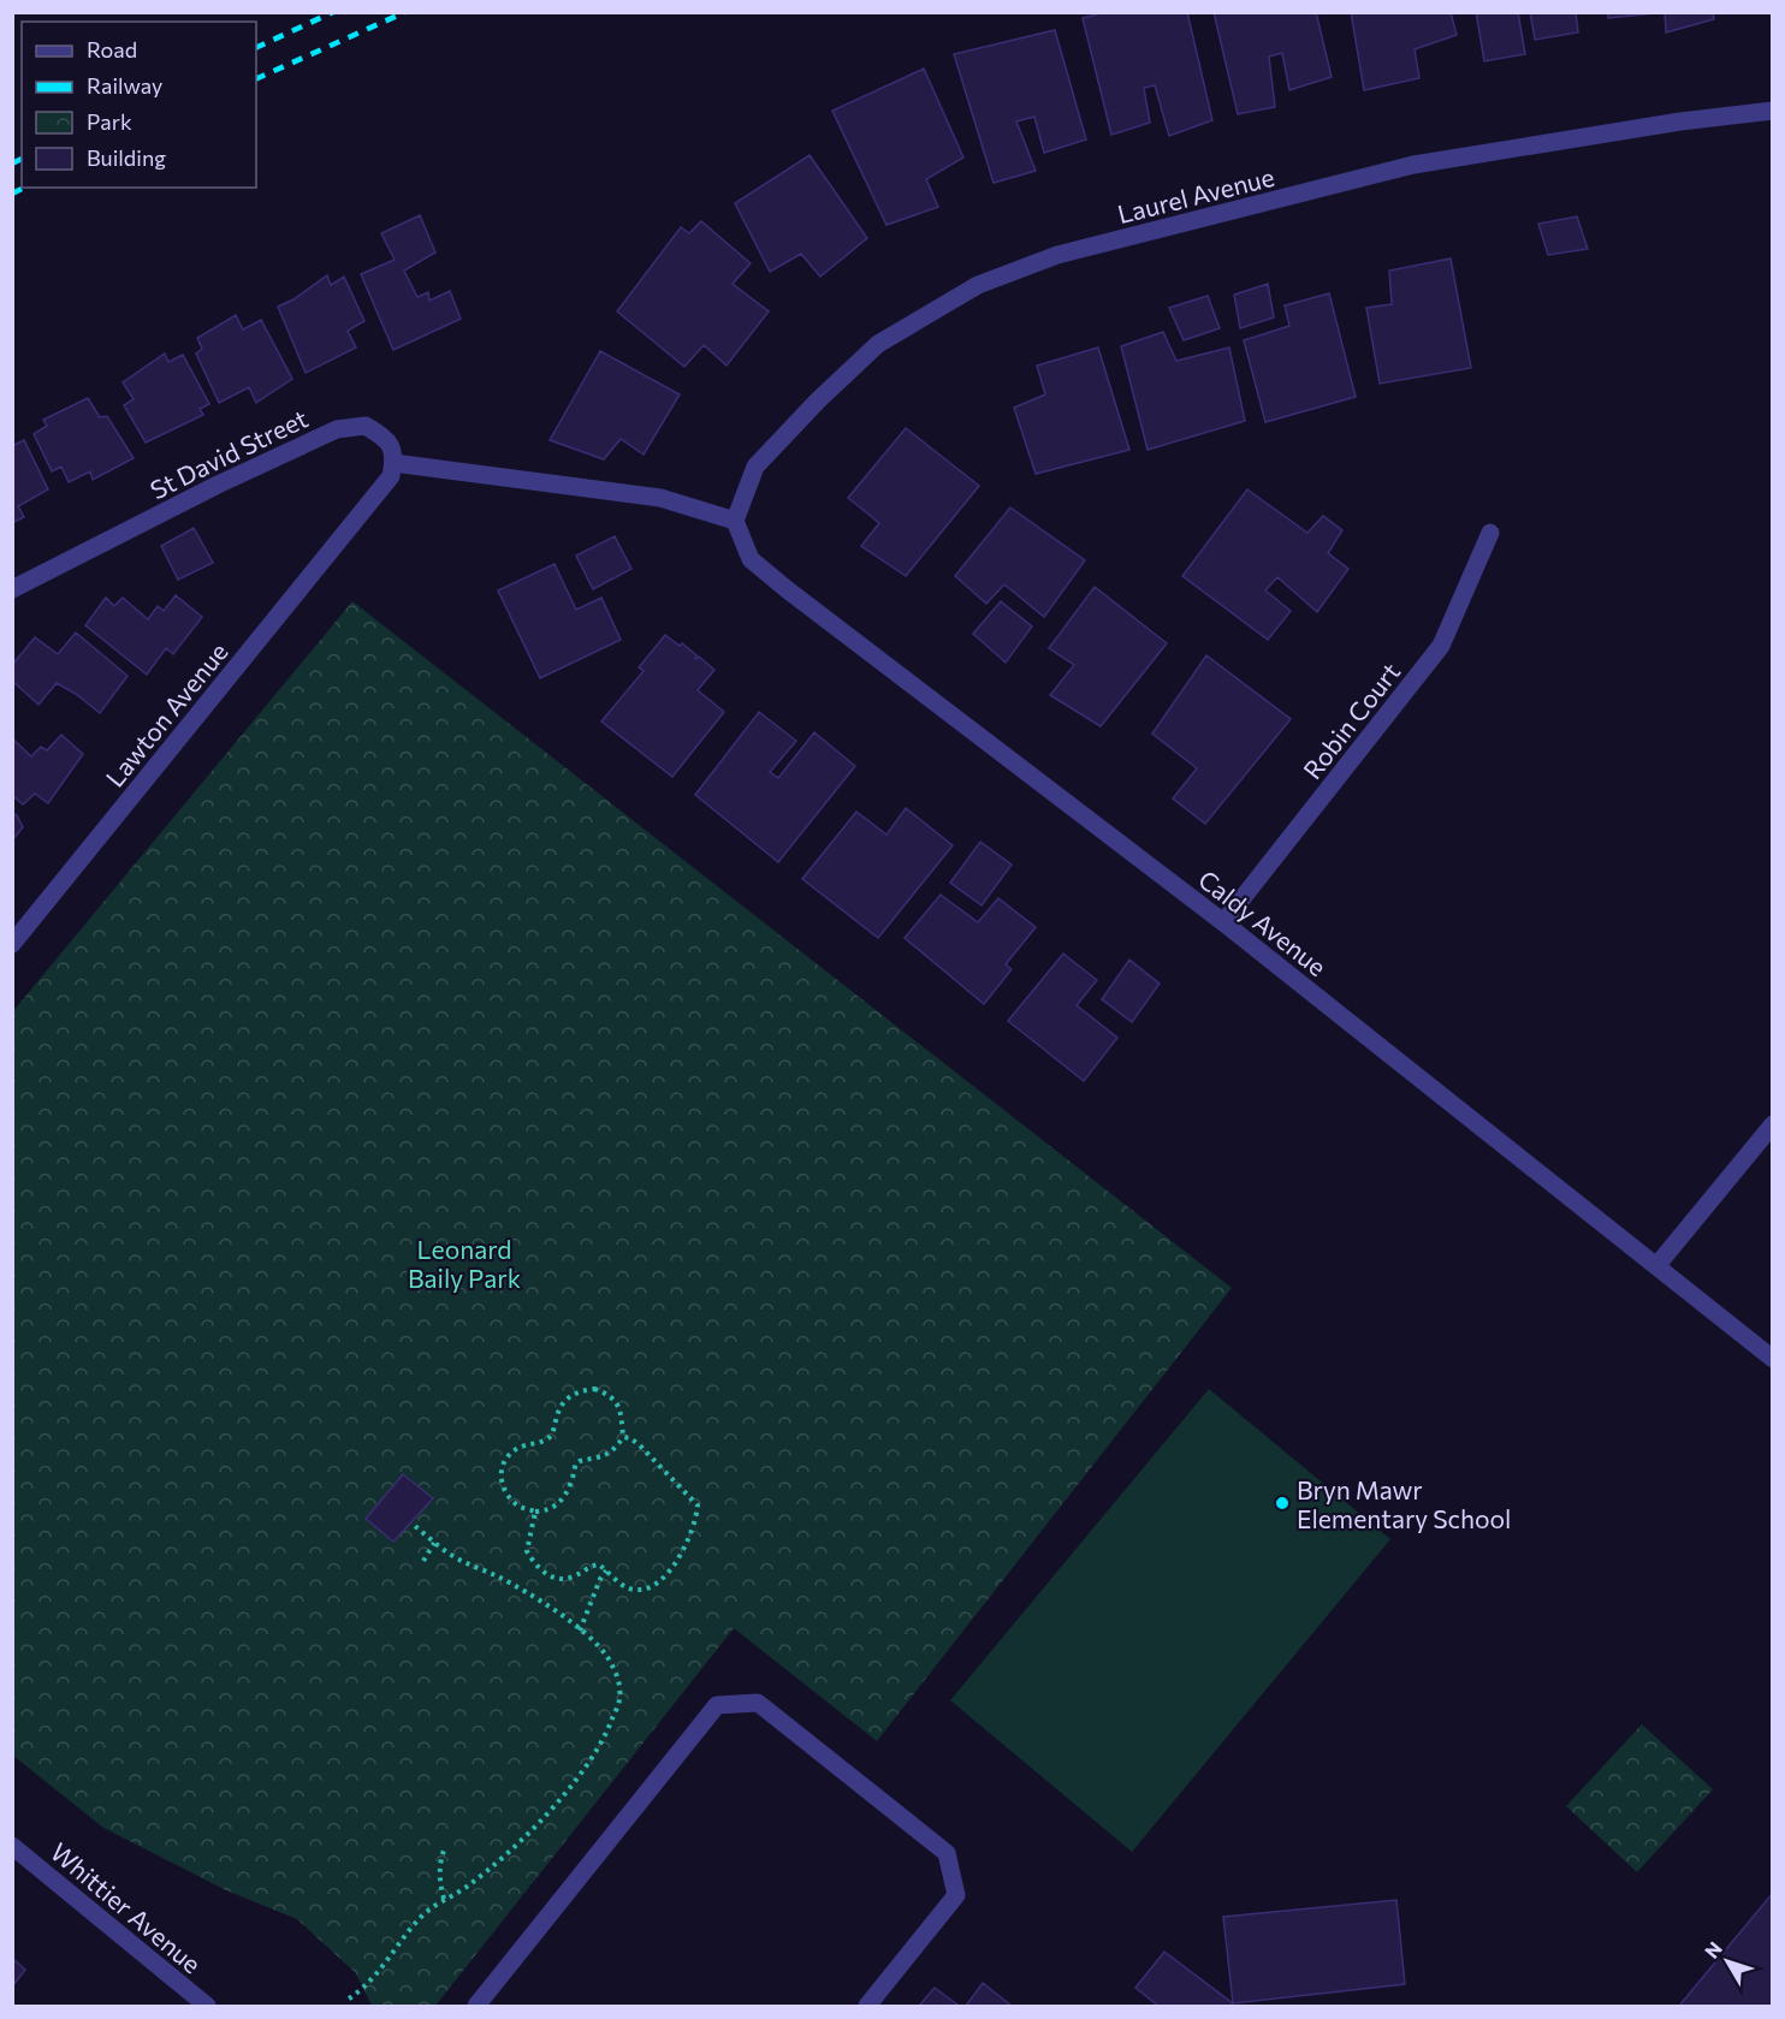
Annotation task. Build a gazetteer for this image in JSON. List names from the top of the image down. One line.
{"streets":{"street":["Laurel Avenue","St David Street","Lawton Avenue","Robin Court","Caldy Avenue","Whittier Avenue"]},"crossings":[["Laurel Avenue","Caldy Avenue"],["St David Street","Lawton Avenue"],["Robin Court","Caldy Avenue"]],"parks":["Leonard Baily Park"],"places":["Bryn Mawr Elementary School"],"legend":["Road","Railway","Park","Building"],"north":"top left"}
